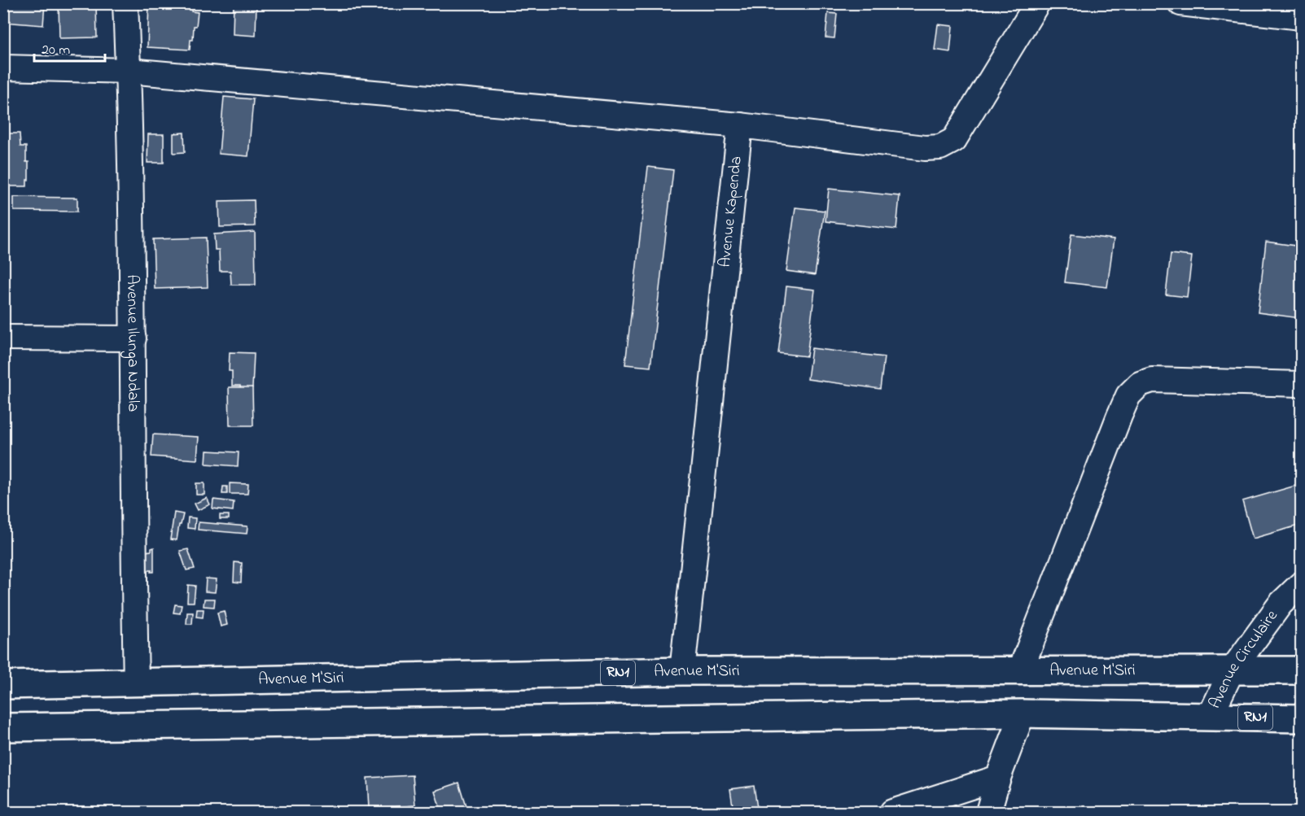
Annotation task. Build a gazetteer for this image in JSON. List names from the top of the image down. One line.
{"streets":{"highway":["Avenue M'Siri","RN1"],"street":["Avenue Kapenda","Avenue Ilunga Ndala","Avenue Circulaire"]},"crossings":[["Avenue Kapenda","Avenue M'Siri"],["Avenue Ilunga Ndala","Avenue M'Siri"],["Avenue Circulaire","Avenue M'Siri"],["Avenue Circulaire","RN1"]],"scale_bar":"20 m"}
